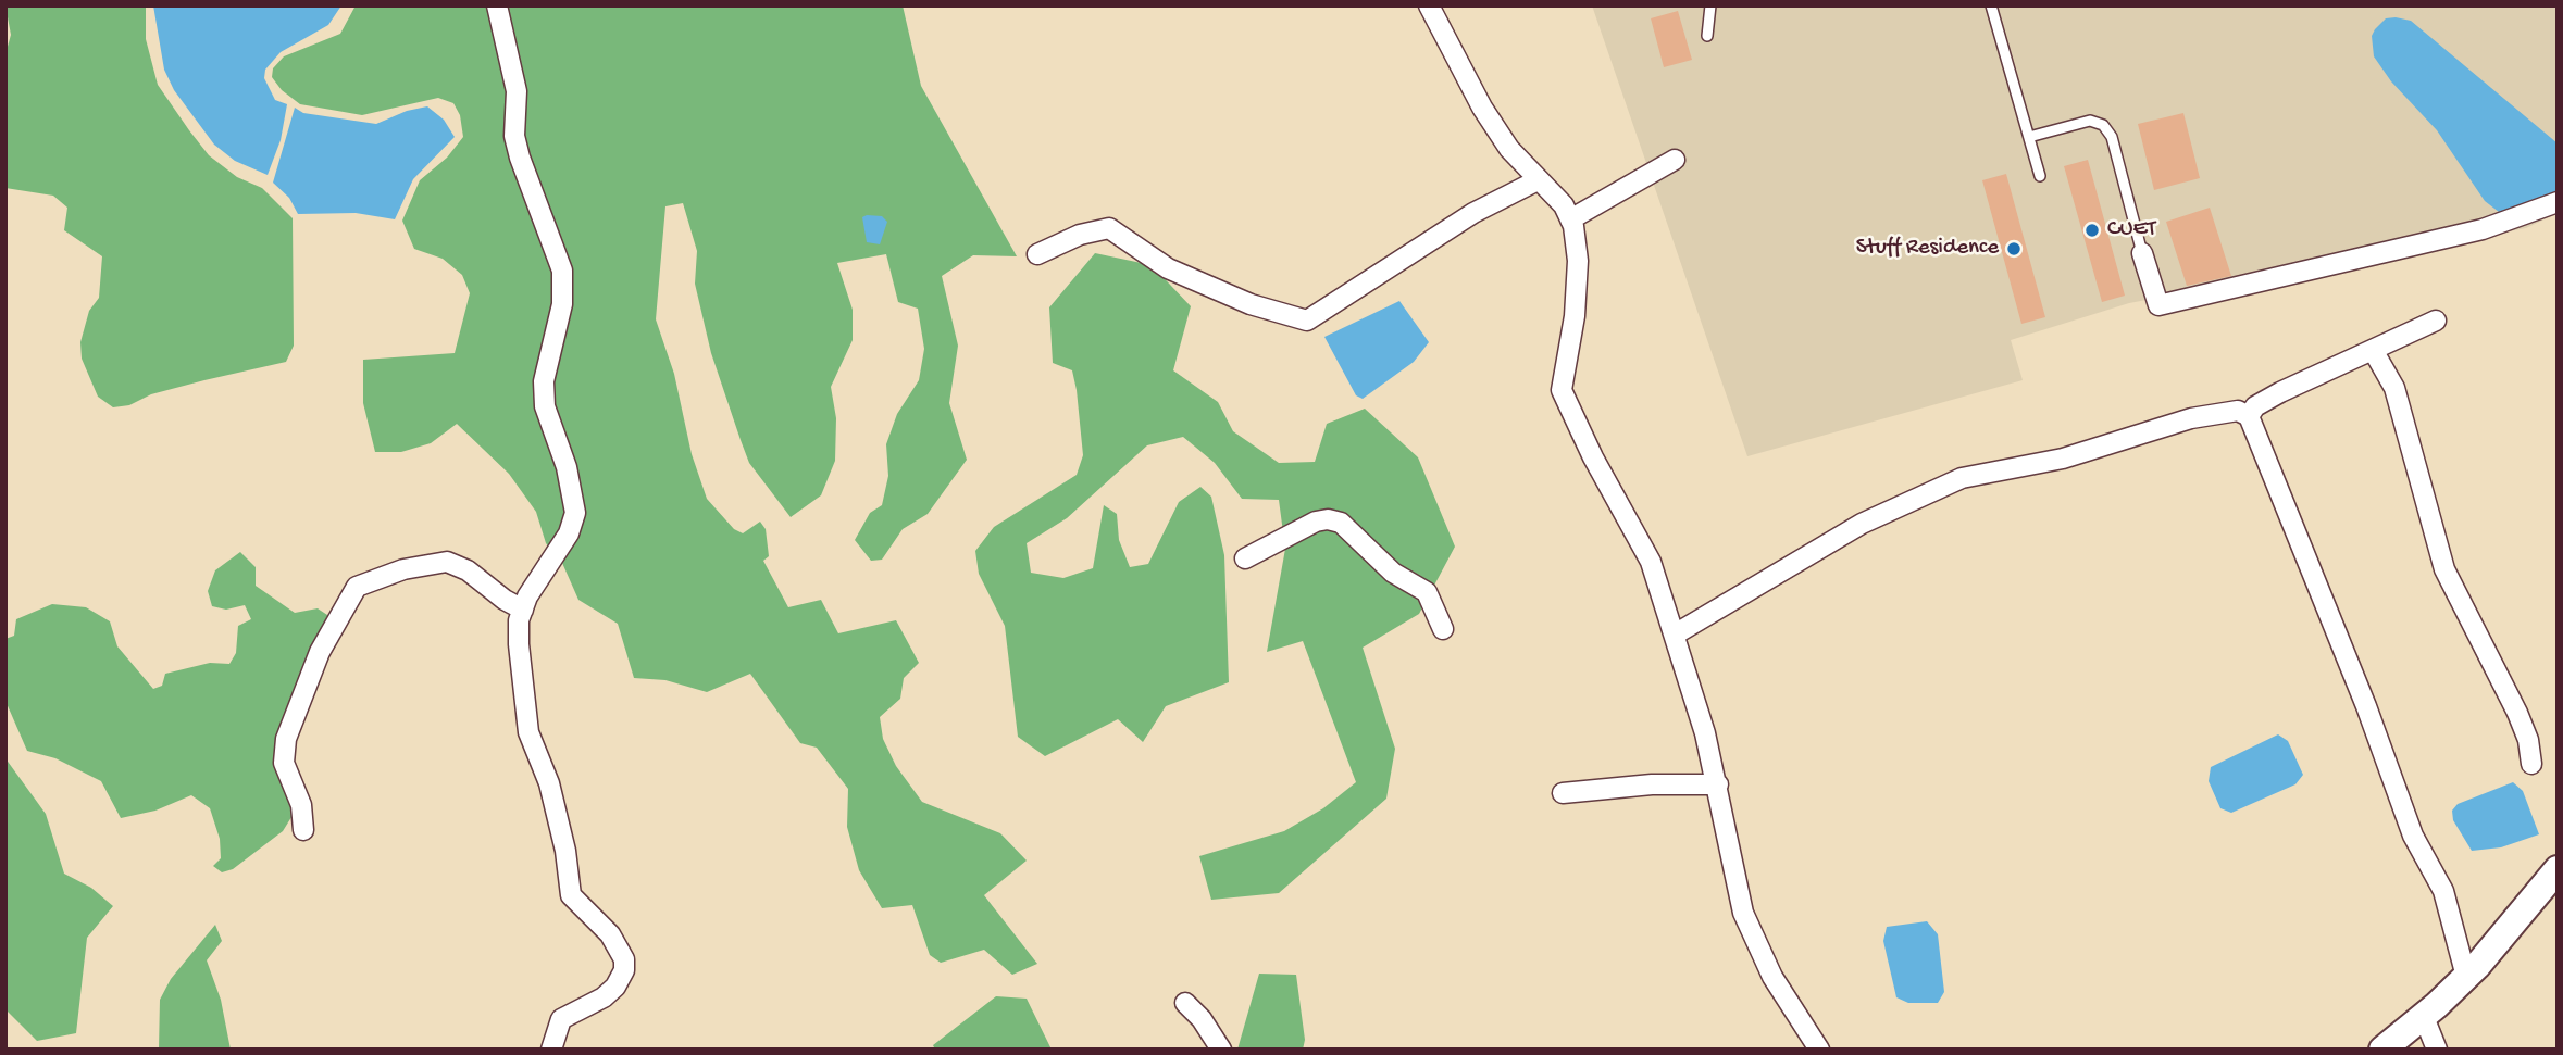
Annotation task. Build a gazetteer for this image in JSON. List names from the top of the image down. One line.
{"places":["CUET","Stuff Residence"]}
